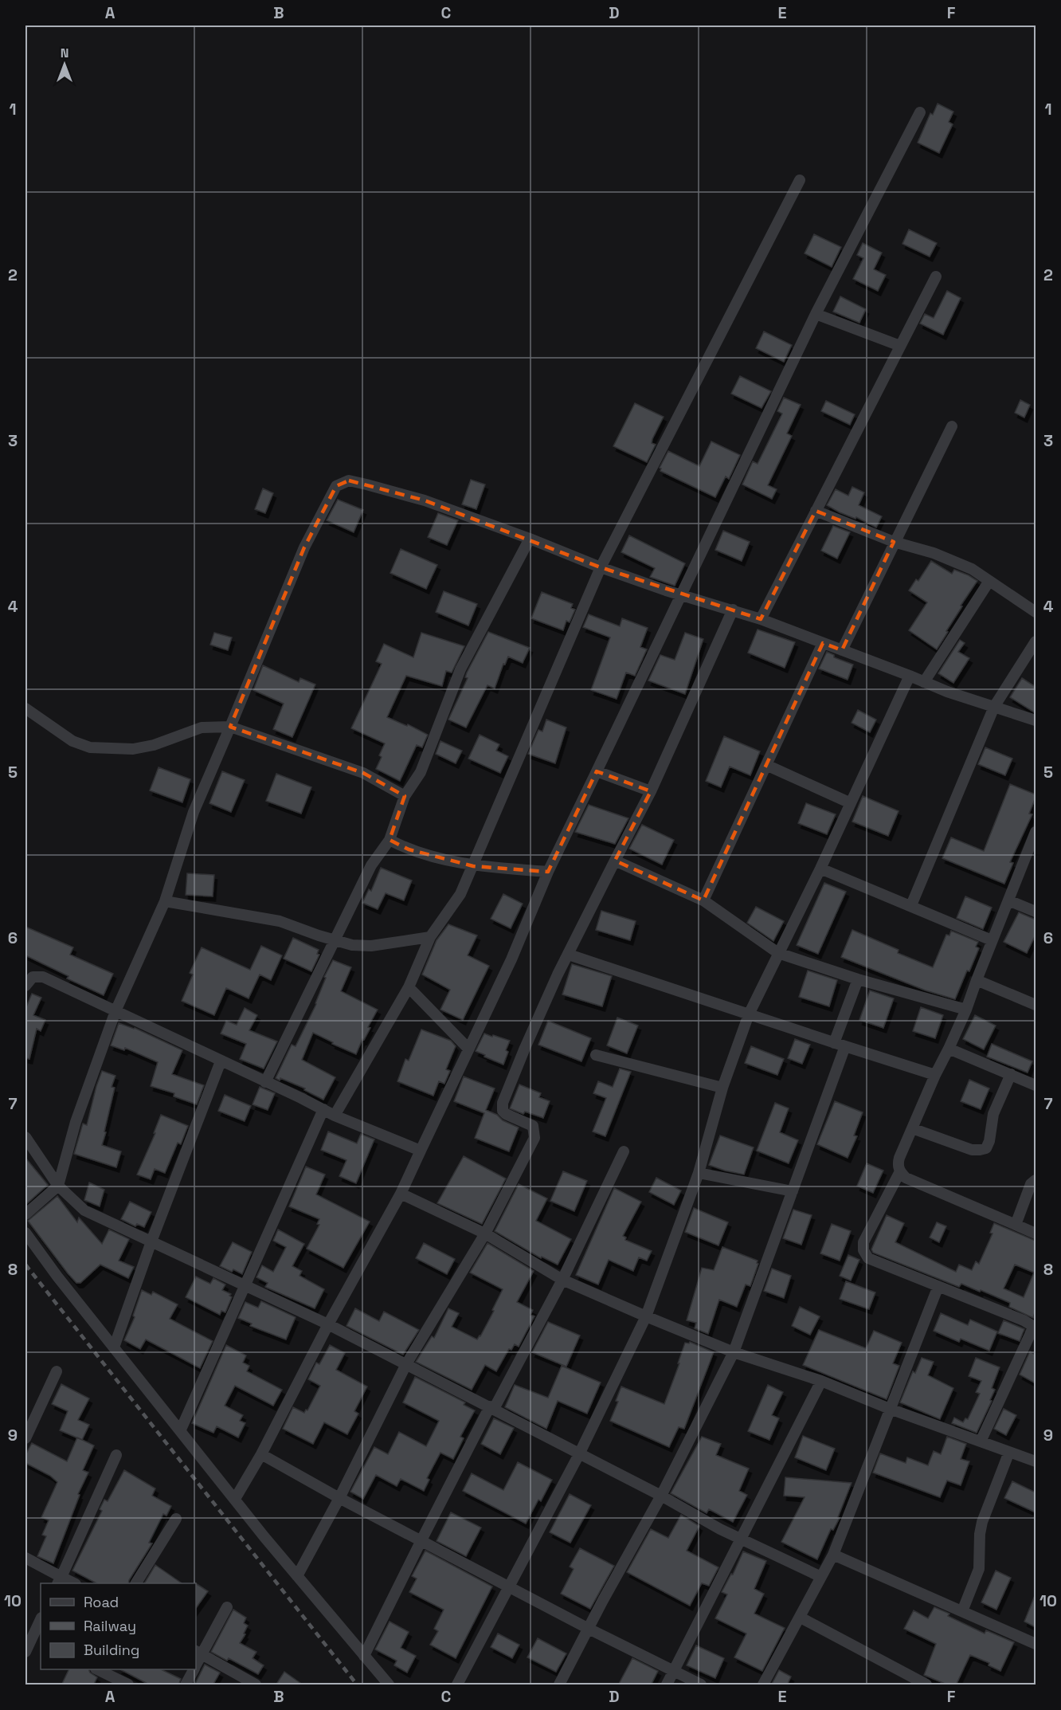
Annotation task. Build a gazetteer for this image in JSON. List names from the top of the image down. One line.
{"legend":["Road","Railway","Building"],"north":"top","grid":{"columns":["A","B","C","D","E","F"],"rows":["1","2","3","4","5","6","7","8","9","10"]}}
